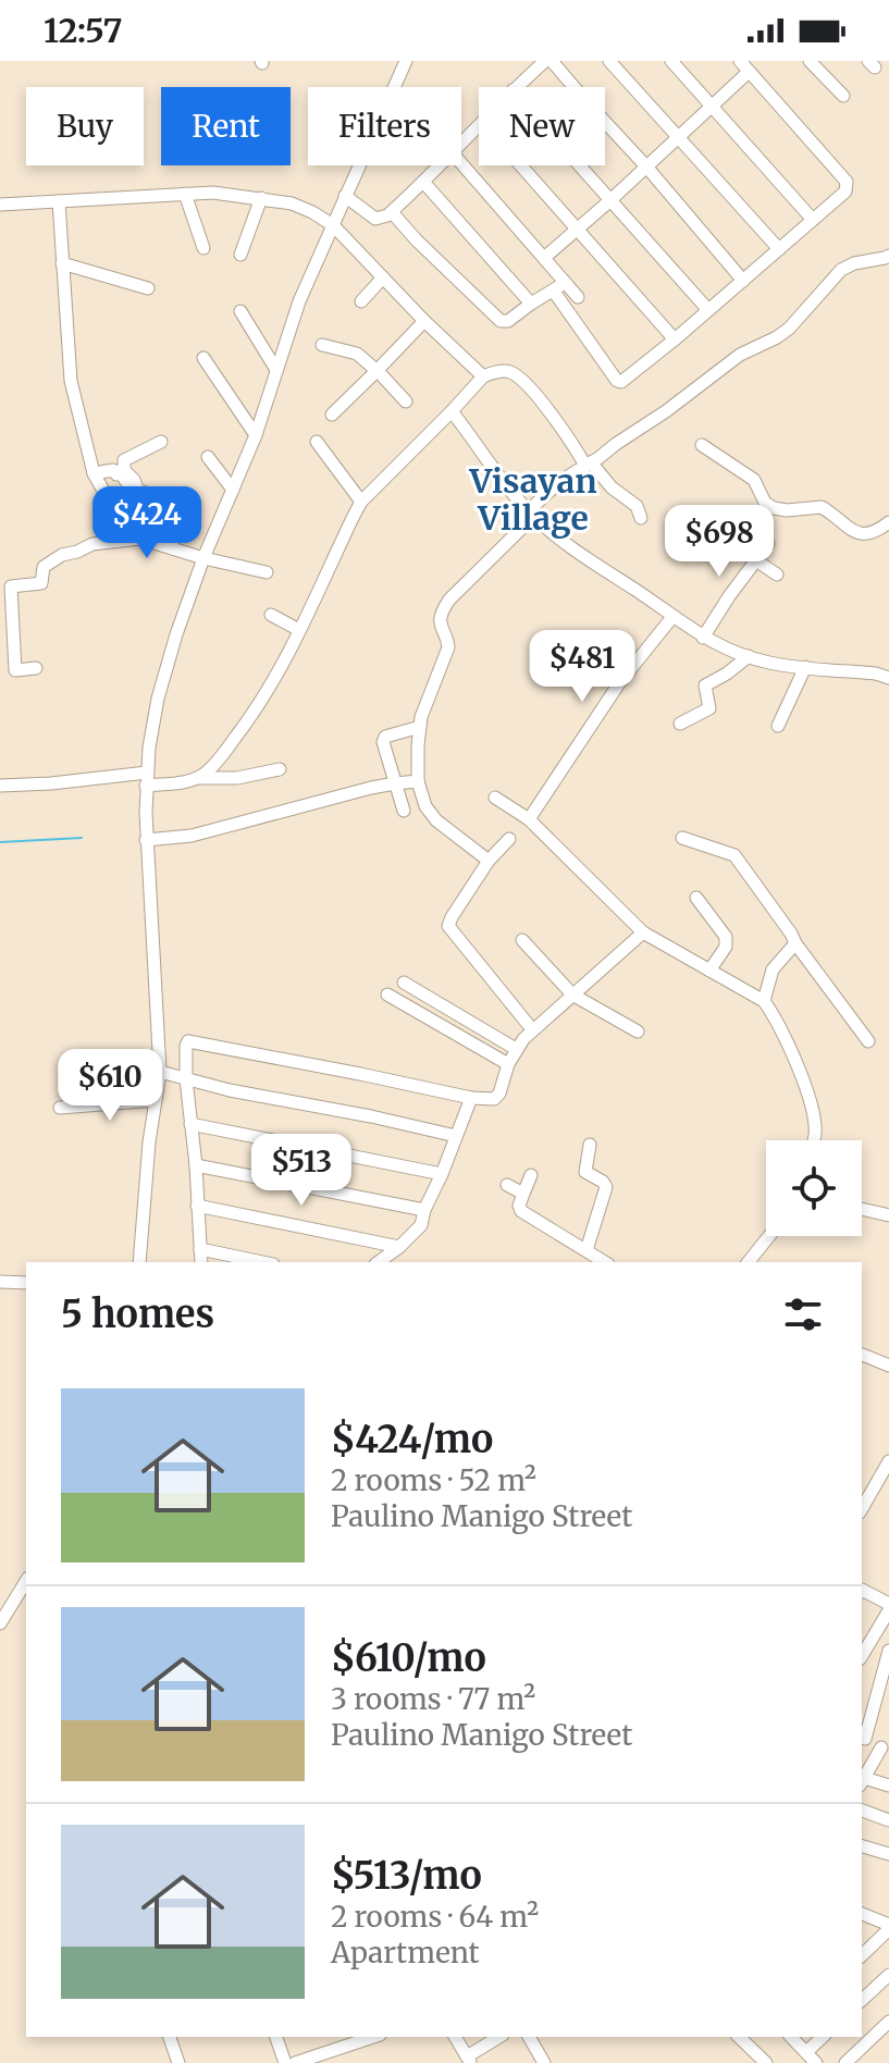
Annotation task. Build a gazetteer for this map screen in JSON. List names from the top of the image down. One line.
{"districts":["Visayan Village"],"page":{"status":"12:57","chip":["Buy","Rent","Filters","New"],"price":["$424","$698","$481","$610","$513"],"heading":"5 homes","list":[{"name":"$424/mo","note":"2 rooms · 52 m² · Paulino Manigo Street"},{"name":"$610/mo","note":"3 rooms · 77 m² · Paulino Manigo Street"},{"name":"$513/mo","note":"2 rooms · 64 m² · Apartment"}]}}
